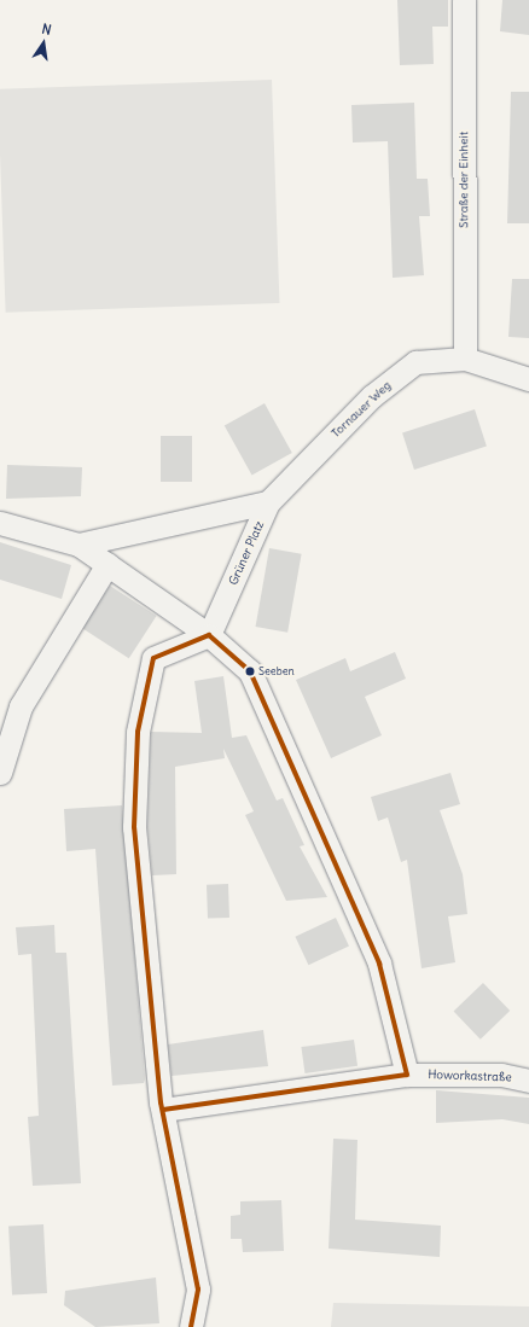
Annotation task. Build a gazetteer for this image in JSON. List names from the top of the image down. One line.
{"streets":{"street":["Straße der Einheit","Tornauer Weg","Grüner Platz","Howorkastraße"]},"crossings":[["Straße der Einheit","Tornauer Weg"],["Tornauer Weg","Grüner Platz"]],"places":["Seeben"],"north":"top"}
